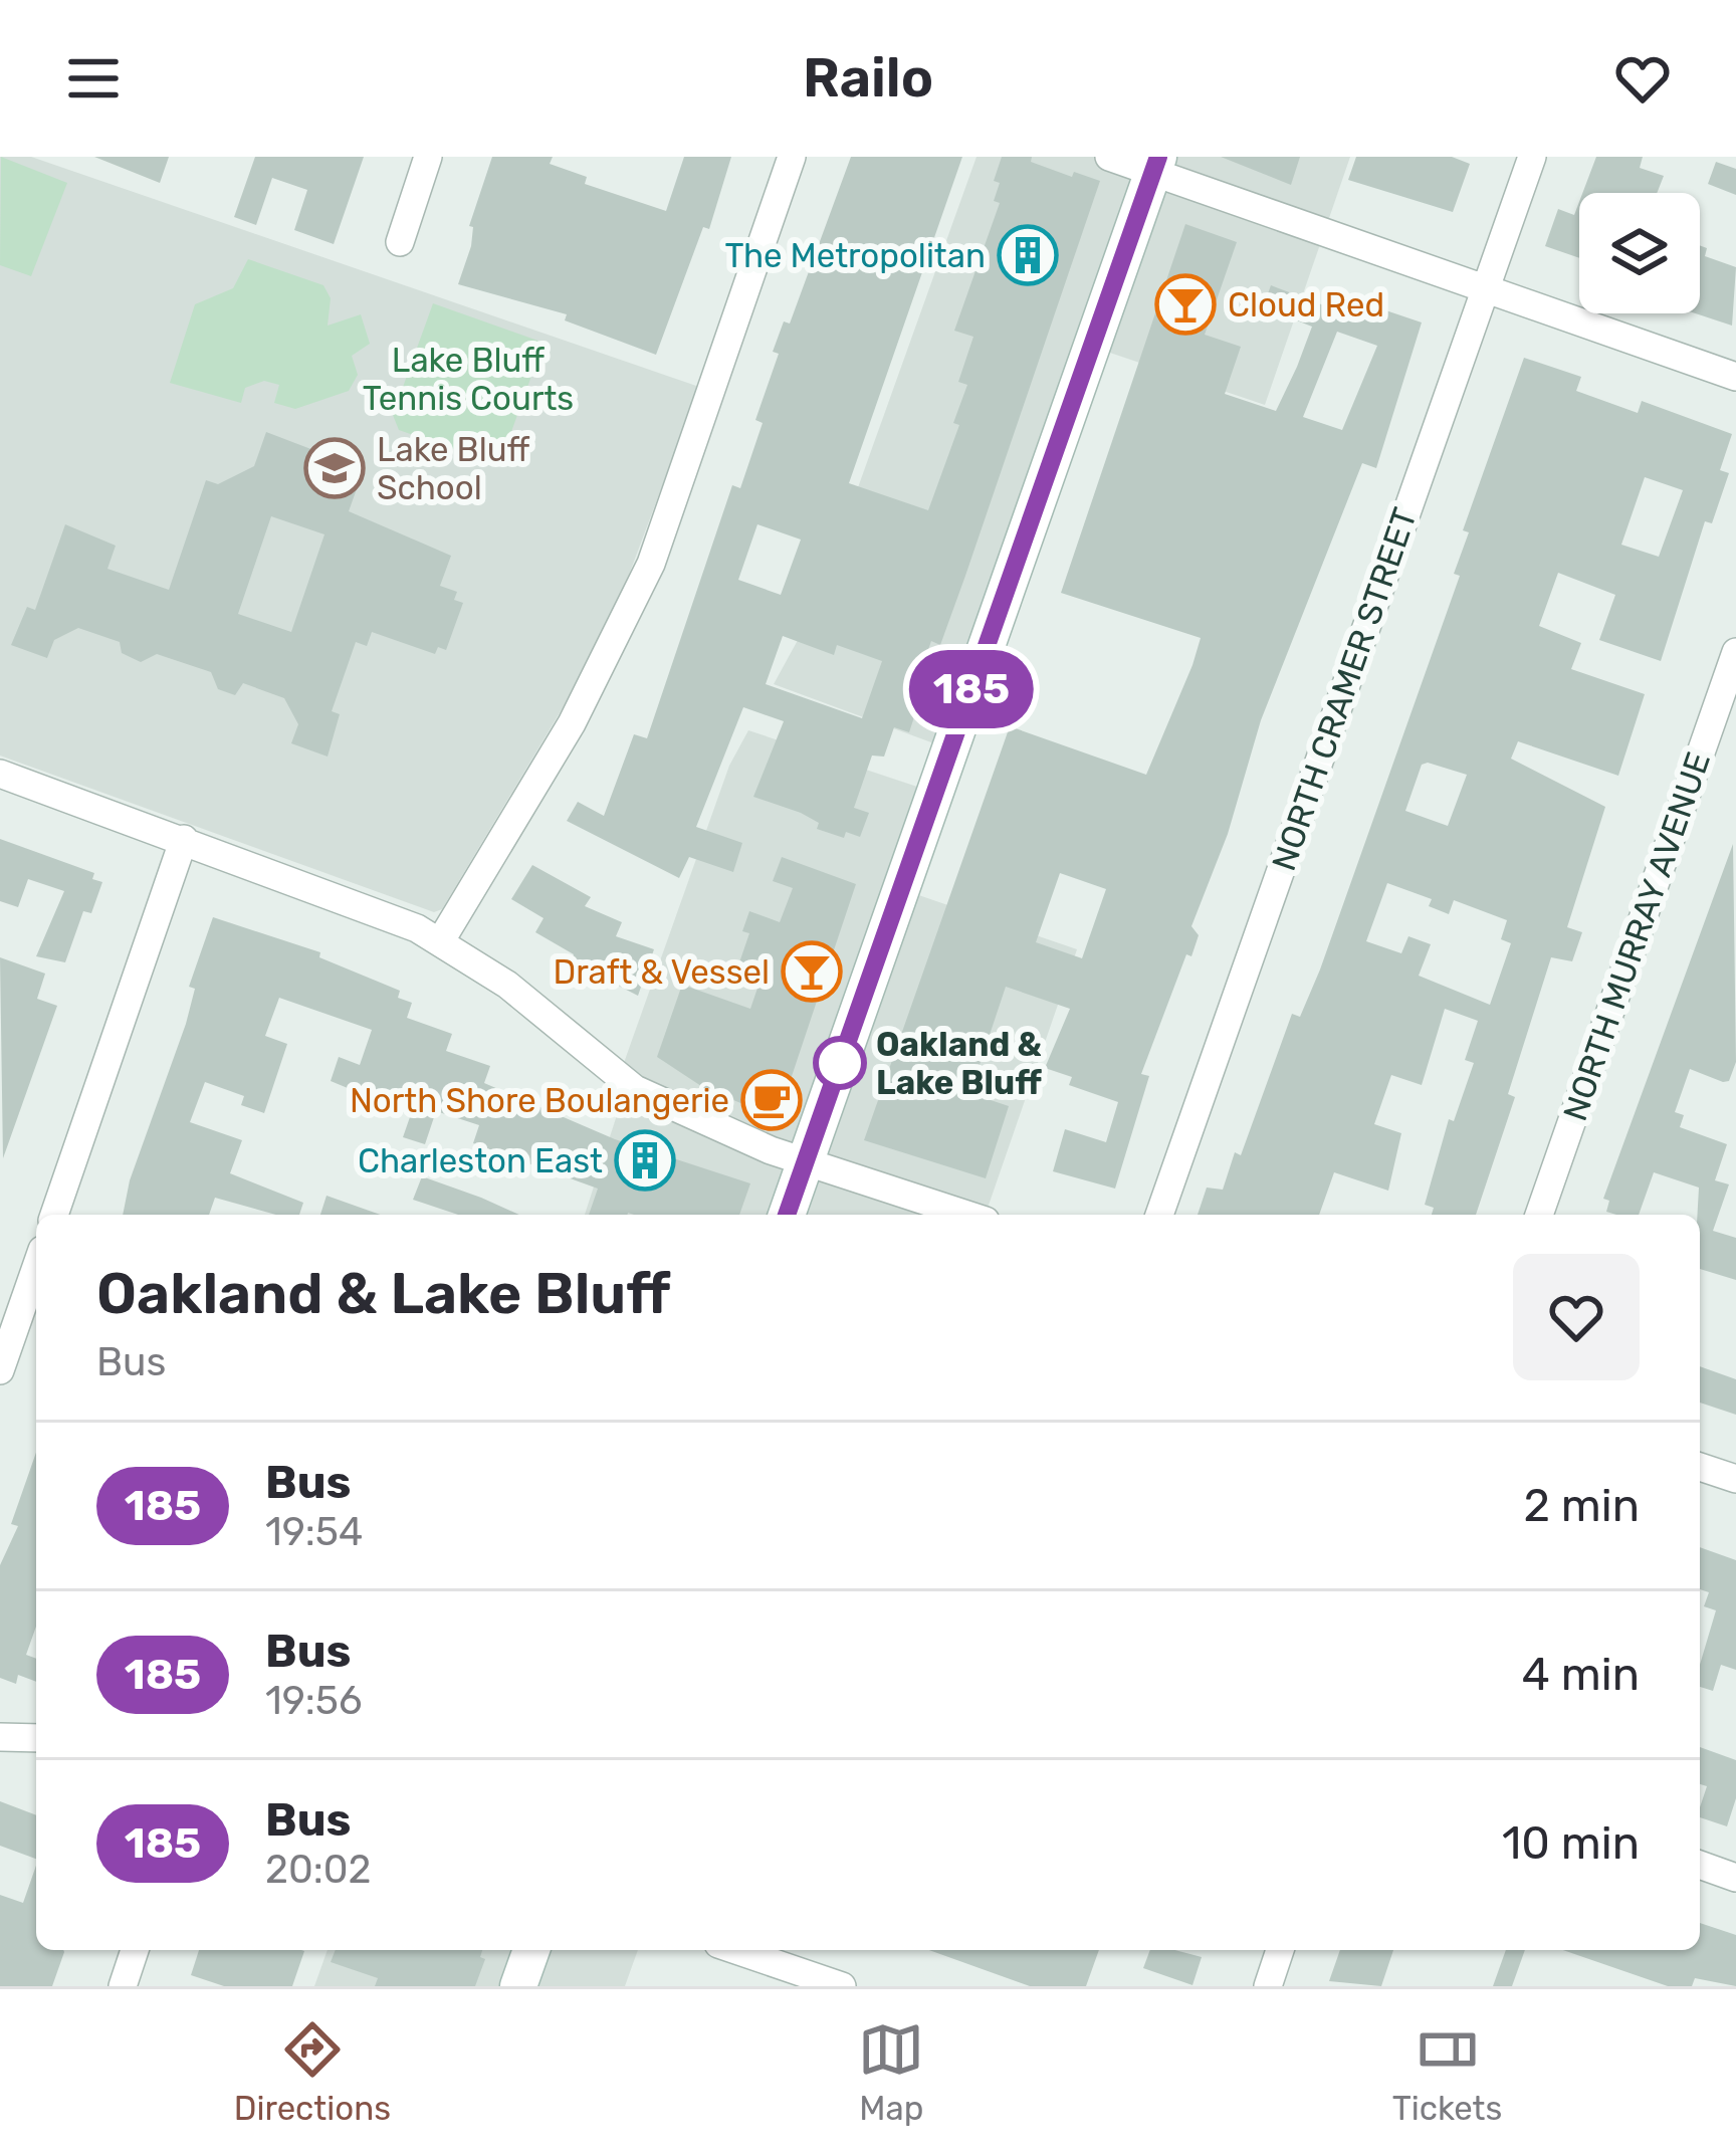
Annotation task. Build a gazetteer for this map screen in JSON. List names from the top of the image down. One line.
{"streets":{"street":["NORTH CRAMER STREET","NORTH MURRAY AVENUE"]},"parks":["Lake Bluff Tennis Courts"],"places":{"building":["The Metropolitan","Charleston East"],"bar":["Cloud Red","Draft & Vessel"],"school or university":["Lake Bluff School"],"other":["Oakland & Lake Bluff"],"cafe":["North Shore Boulangerie"]},"lines":["bus line 185"],"page":{"header":"Railo","on_map":"185","heading":["Oakland & Lake Bluff","Bus"],"list":[{"mark":"185","name":"Bus","note":"19:54","value":"2 min"},{"mark":"185","name":"Bus","note":"19:56","value":"4 min"},{"mark":"185","name":"Bus","note":"20:02","value":"10 min"}],"tabs":["Directions","Map","Tickets"]}}
